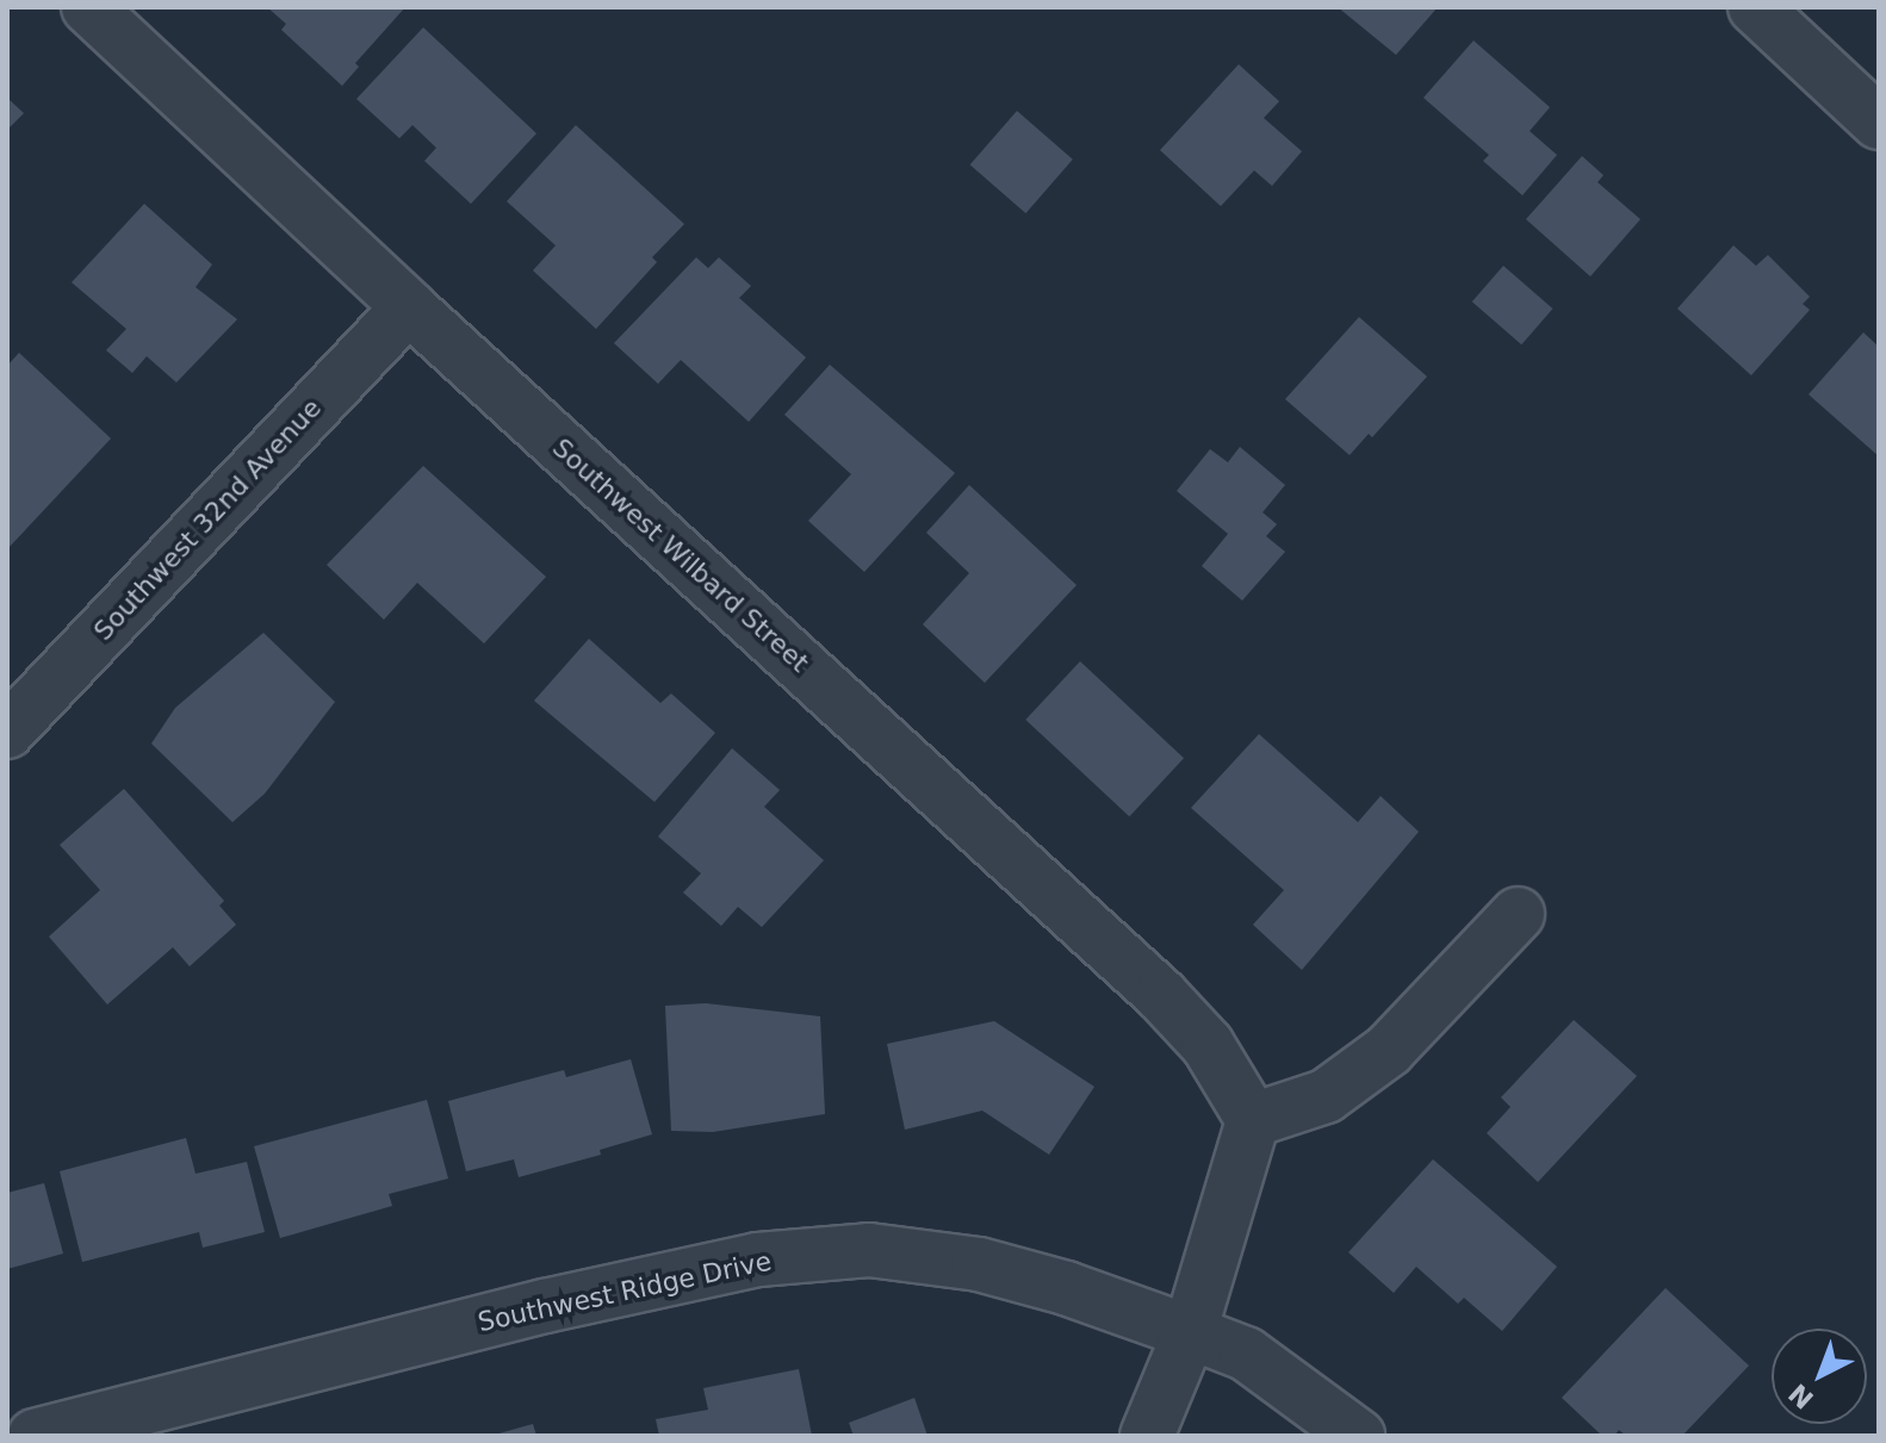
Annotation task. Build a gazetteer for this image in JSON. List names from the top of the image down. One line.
{"streets":{"street":["Southwest 32nd Avenue","Southwest Wilbard Street","Southwest Ridge Drive"]},"crossings":[["Southwest 32nd Avenue","Southwest Wilbard Street"]],"north":"bottom left"}
